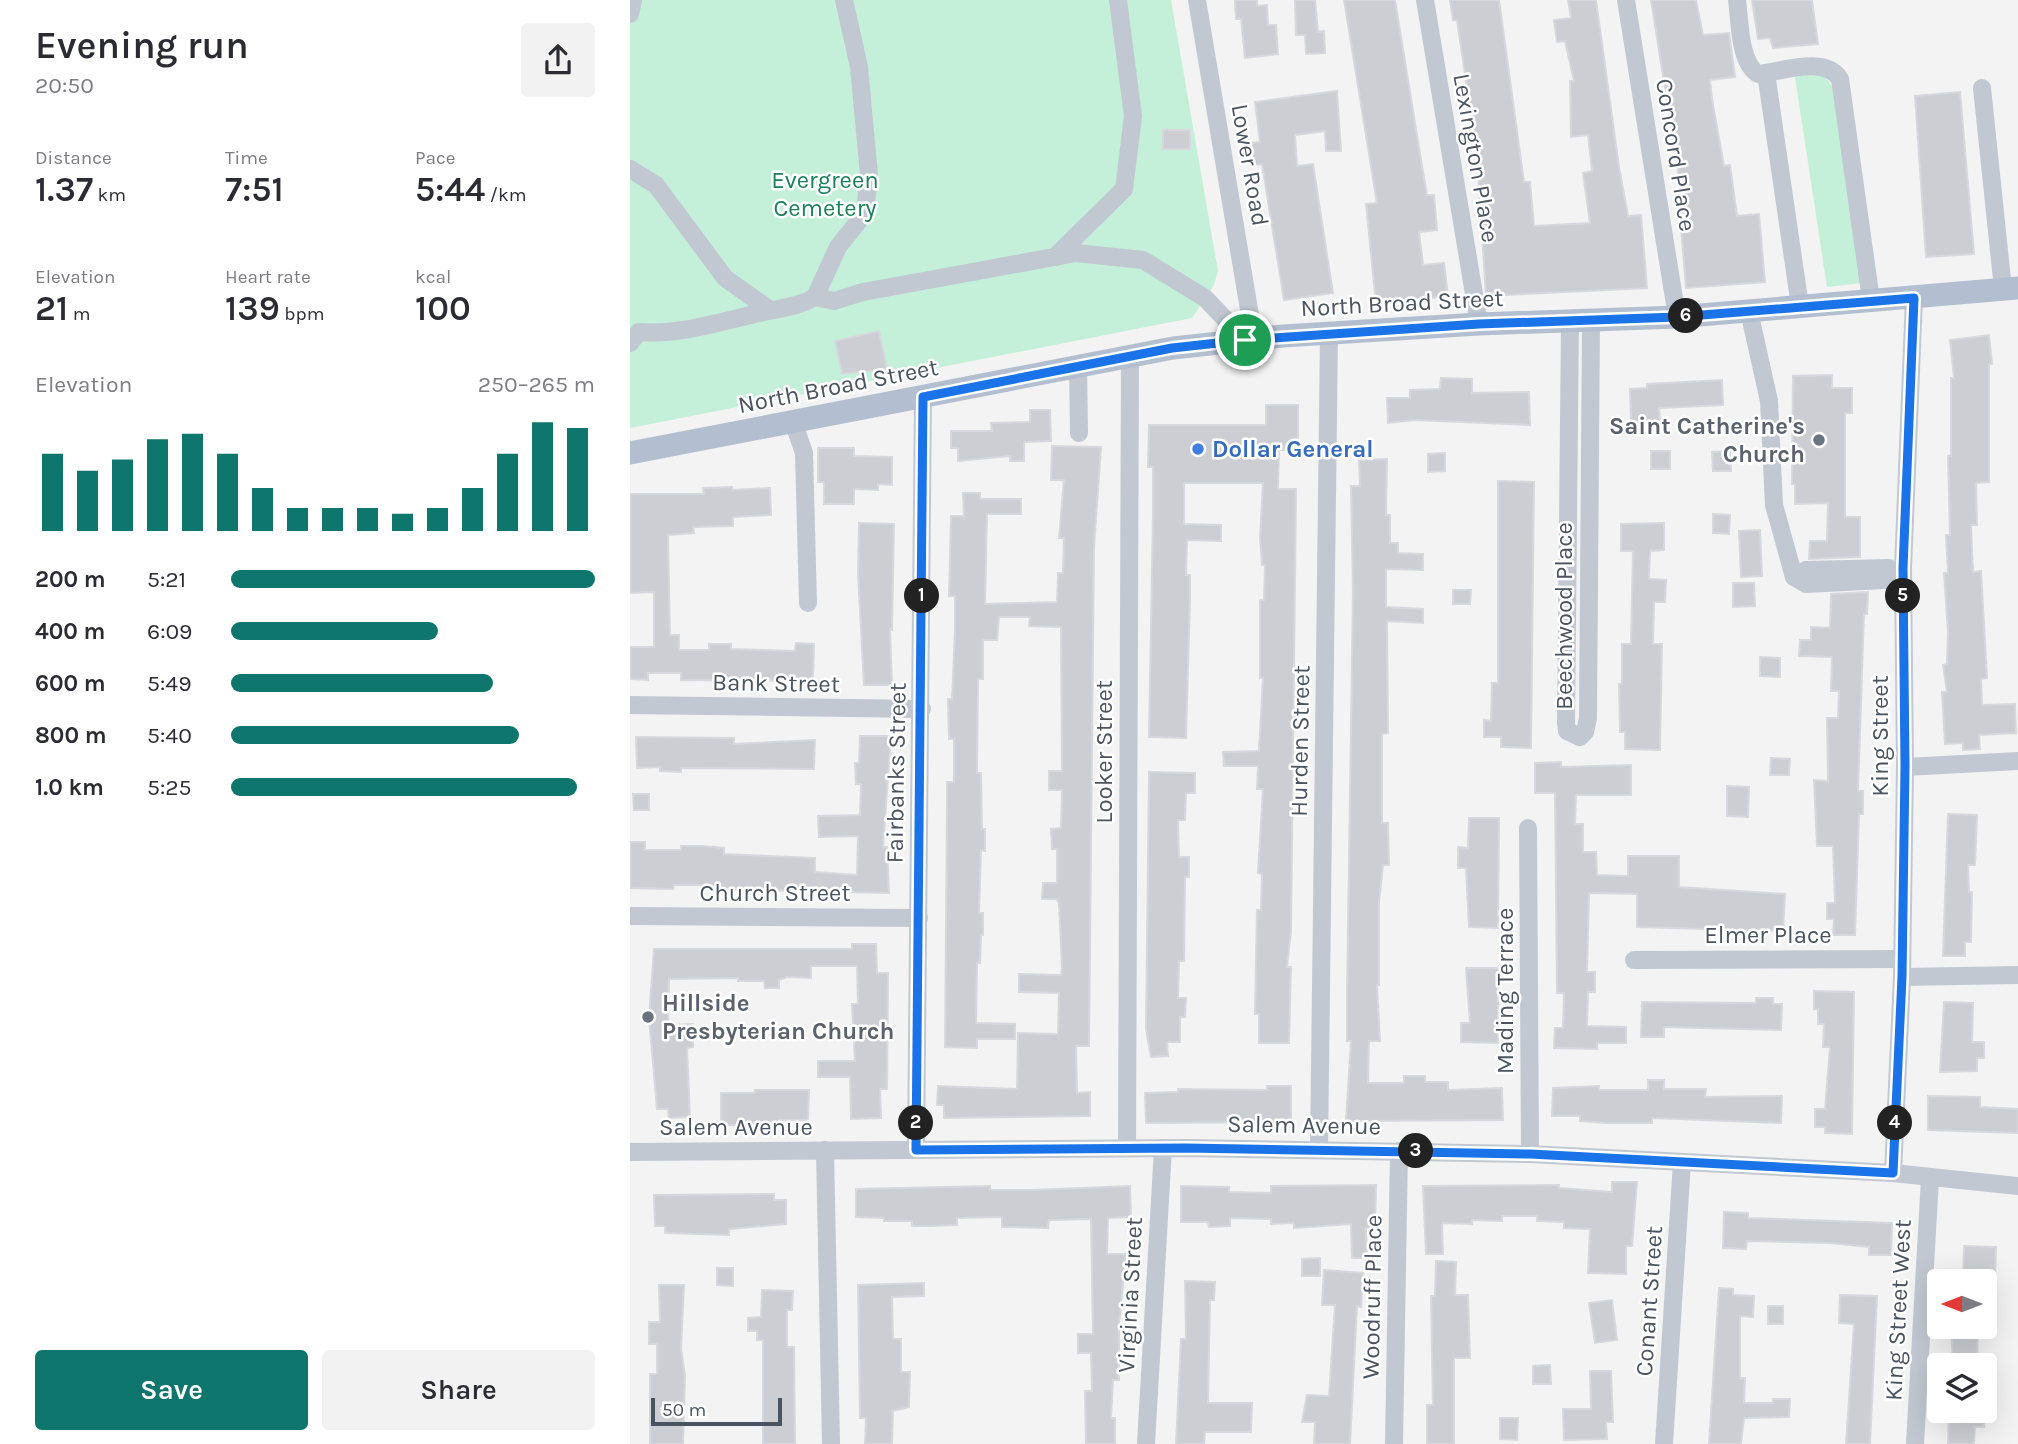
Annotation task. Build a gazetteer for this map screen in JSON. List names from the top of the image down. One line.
{"streets":{"main road":["North Broad Street"],"street":["Concord Place","Lexington Place","Lower Road","Beechwood Place","Bank Street","King Street","Hurden Street","Looker Street","Fairbanks Street","Church Street","Elmer Place","Mading Terrace","Salem Avenue","Virginia Street","Woodruff Place","Conant Street","King Street West"]},"crossings":[["Concord Place","North Broad Street"],["Lexington Place","North Broad Street"],["Lower Road","North Broad Street"],["North Broad Street","Beechwood Place"],["North Broad Street","King Street"],["North Broad Street","Hurden Street"],["North Broad Street","Looker Street"],["North Broad Street","Fairbanks Street"],["Bank Street","Fairbanks Street"],["King Street","Elmer Place"],["King Street","Salem Avenue"],["Hurden Street","Salem Avenue"],["Looker Street","Salem Avenue"],["Fairbanks Street","Church Street"],["Fairbanks Street","Salem Avenue"],["Mading Terrace","Salem Avenue"],["Salem Avenue","Virginia Street"],["Salem Avenue","Woodruff Place"],["Salem Avenue","Conant Street"],["Salem Avenue","King Street West"]],"parks":["Evergreen Cemetery"],"places":["Saint Catherine's Church","Dollar General","Hillside Presbyterian Church"],"scale_bar":"50 m","north":"left","page":{"heading":["Evening run","20:50"],"stats":[["Distance","1.37 km"],["Time","7:51"],["Pace","5:44 /km"],["Elevation","21 m"],["Heart rate","139 bpm"],["kcal","100"]],"pins":["6","1","5","2","4","3"],"chart":["Elevation","250–265 m"],"list":[{"name":"200 m","note":"5:21"},{"name":"400 m","note":"6:09"},{"name":"600 m","note":"5:49"},{"name":"800 m","note":"5:40"},{"name":"1.0 km","note":"5:25"}],"buttons":["Save","Share"],"scale":"50 m"}}
